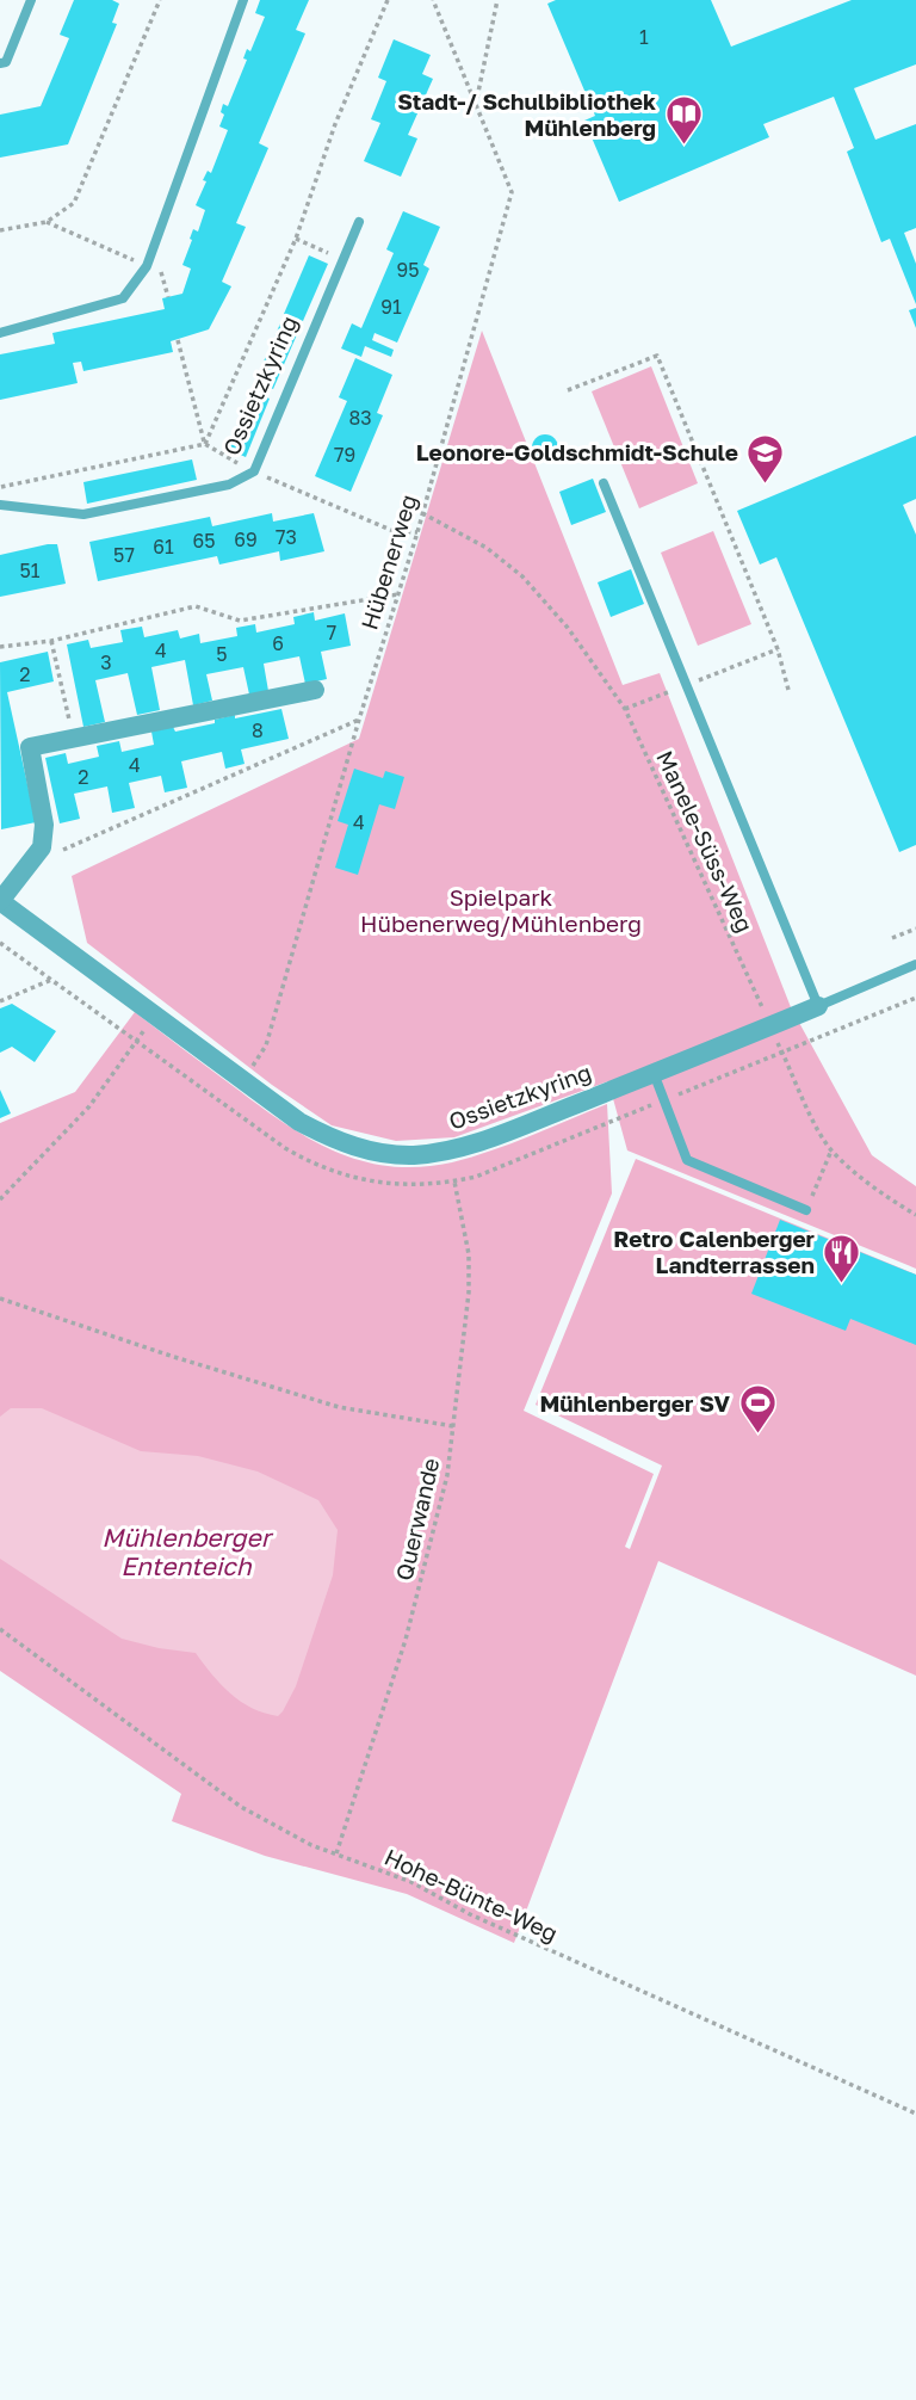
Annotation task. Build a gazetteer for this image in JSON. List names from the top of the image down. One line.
{"streets":{"street":["Ossietzkyring"],"path":["Hübenerweg","Manele-Süss-Weg","Querwande","Hohe-Bünte-Weg"]},"crossings":[["Ossietzkyring","Hübenerweg"],["Ossietzkyring","Manele-Süss-Weg"],["Hübenerweg","Manele-Süss-Weg"],["Querwande","Hohe-Bünte-Weg"]],"water":["Mühlenberger Ententeich"],"parks":["Spielpark Hübenerweg/Mühlenberg"],"places":{"library":["Stadt-/ Schulbibliothek Mühlenberg"],"school or university":["Leonore-Goldschmidt-Schule"],"restaurant":["Retro Calenberger Landterrassen"],"sports":["Mühlenberger SV"]},"house_numbers":["1","95","91","83","79","73","69","65","61","57","51","7","6","4","5","3","2","8","4","2","4"]}
